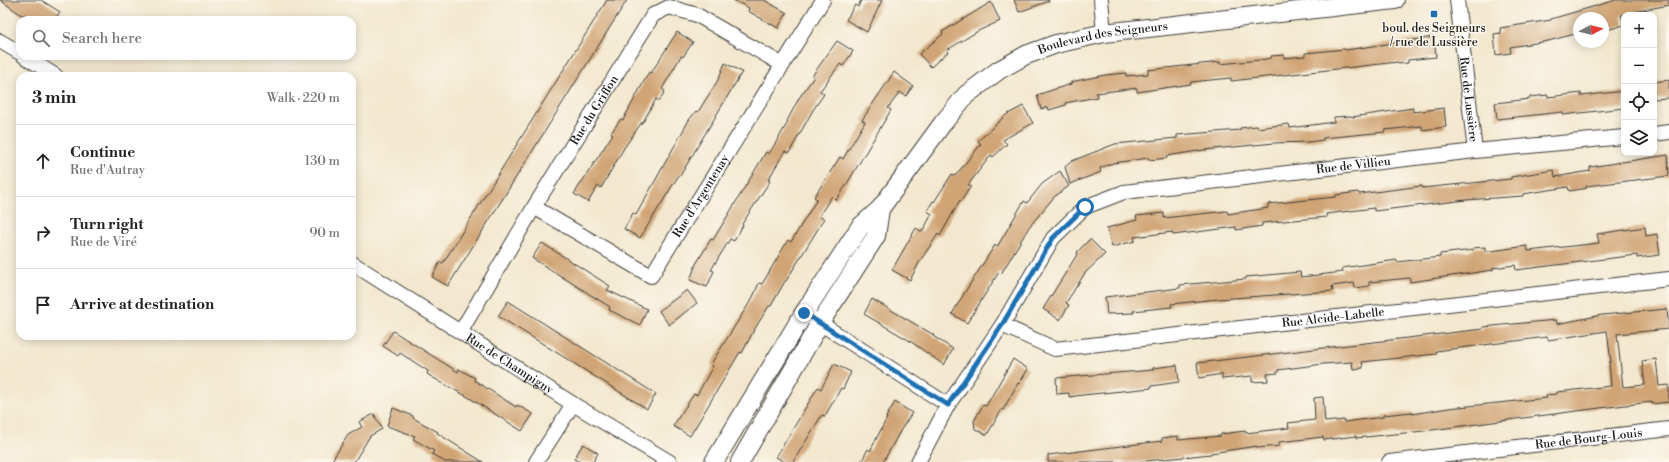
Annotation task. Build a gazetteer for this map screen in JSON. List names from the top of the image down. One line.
{"streets":{"street":["Boulevard des Seigneurs","Rue de Lussière","Rue du Griffon","Rue de Villieu","Rue d'Argentenay","Rue Alcide-Labelle","Rue de Champigny","Rue de Bourg-Louis"]},"crossings":[["Rue de Lussière","Rue de Villieu"],["Rue du Griffon","Rue d'Argentenay"],["Rue du Griffon","Rue de Champigny"],["Rue de Villieu","Rue Alcide-Labelle"]],"places":{"transit":["boul. des Seigneurs / rue de Lussière"]},"north":"right","page":{"map_buttons":["+","−"],"search":"Search here","heading":["3 min","Walk · 220 m"],"list":[["Continue","Rue d'Autray","130 m"],["Turn right","Rue de Viré","90 m"],"Arrive at destination"]}}
